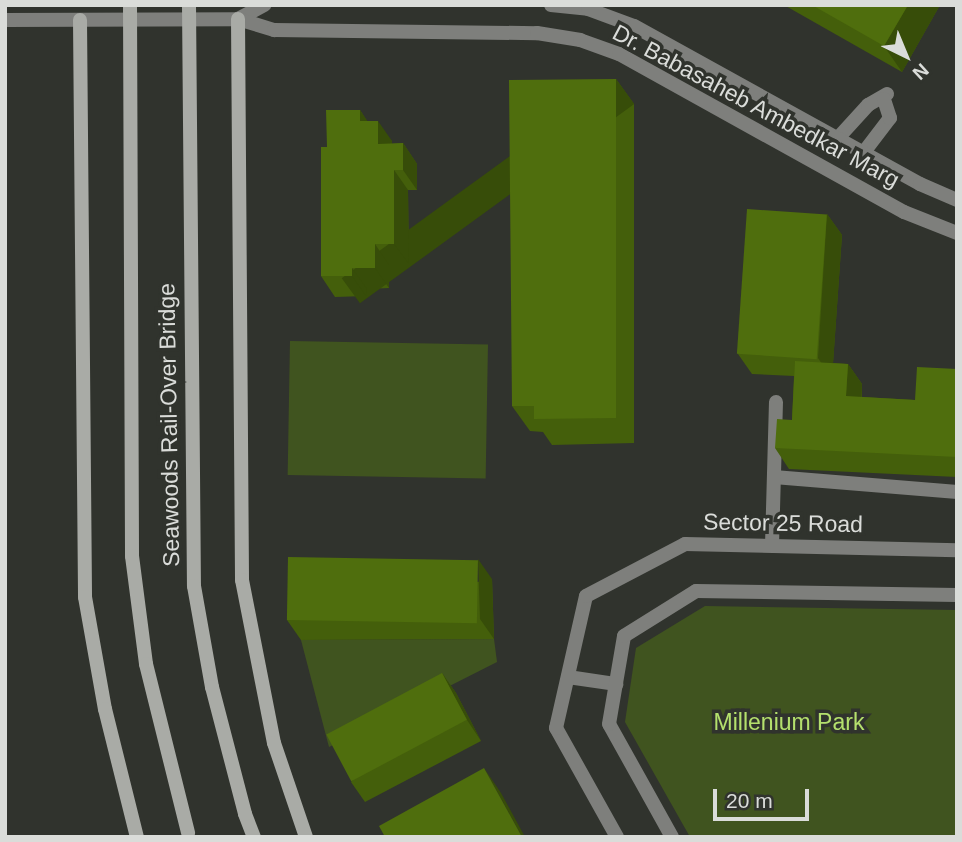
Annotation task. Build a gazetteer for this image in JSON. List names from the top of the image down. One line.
{"streets":{"main road":["Seawoods Rail-Over Bridge"],"street":["Dr. Babasaheb Ambedkar Marg","Sector 25 Road"]},"parks":["Millenium Park"],"scale_bar":"20 m","north":"bottom right"}
